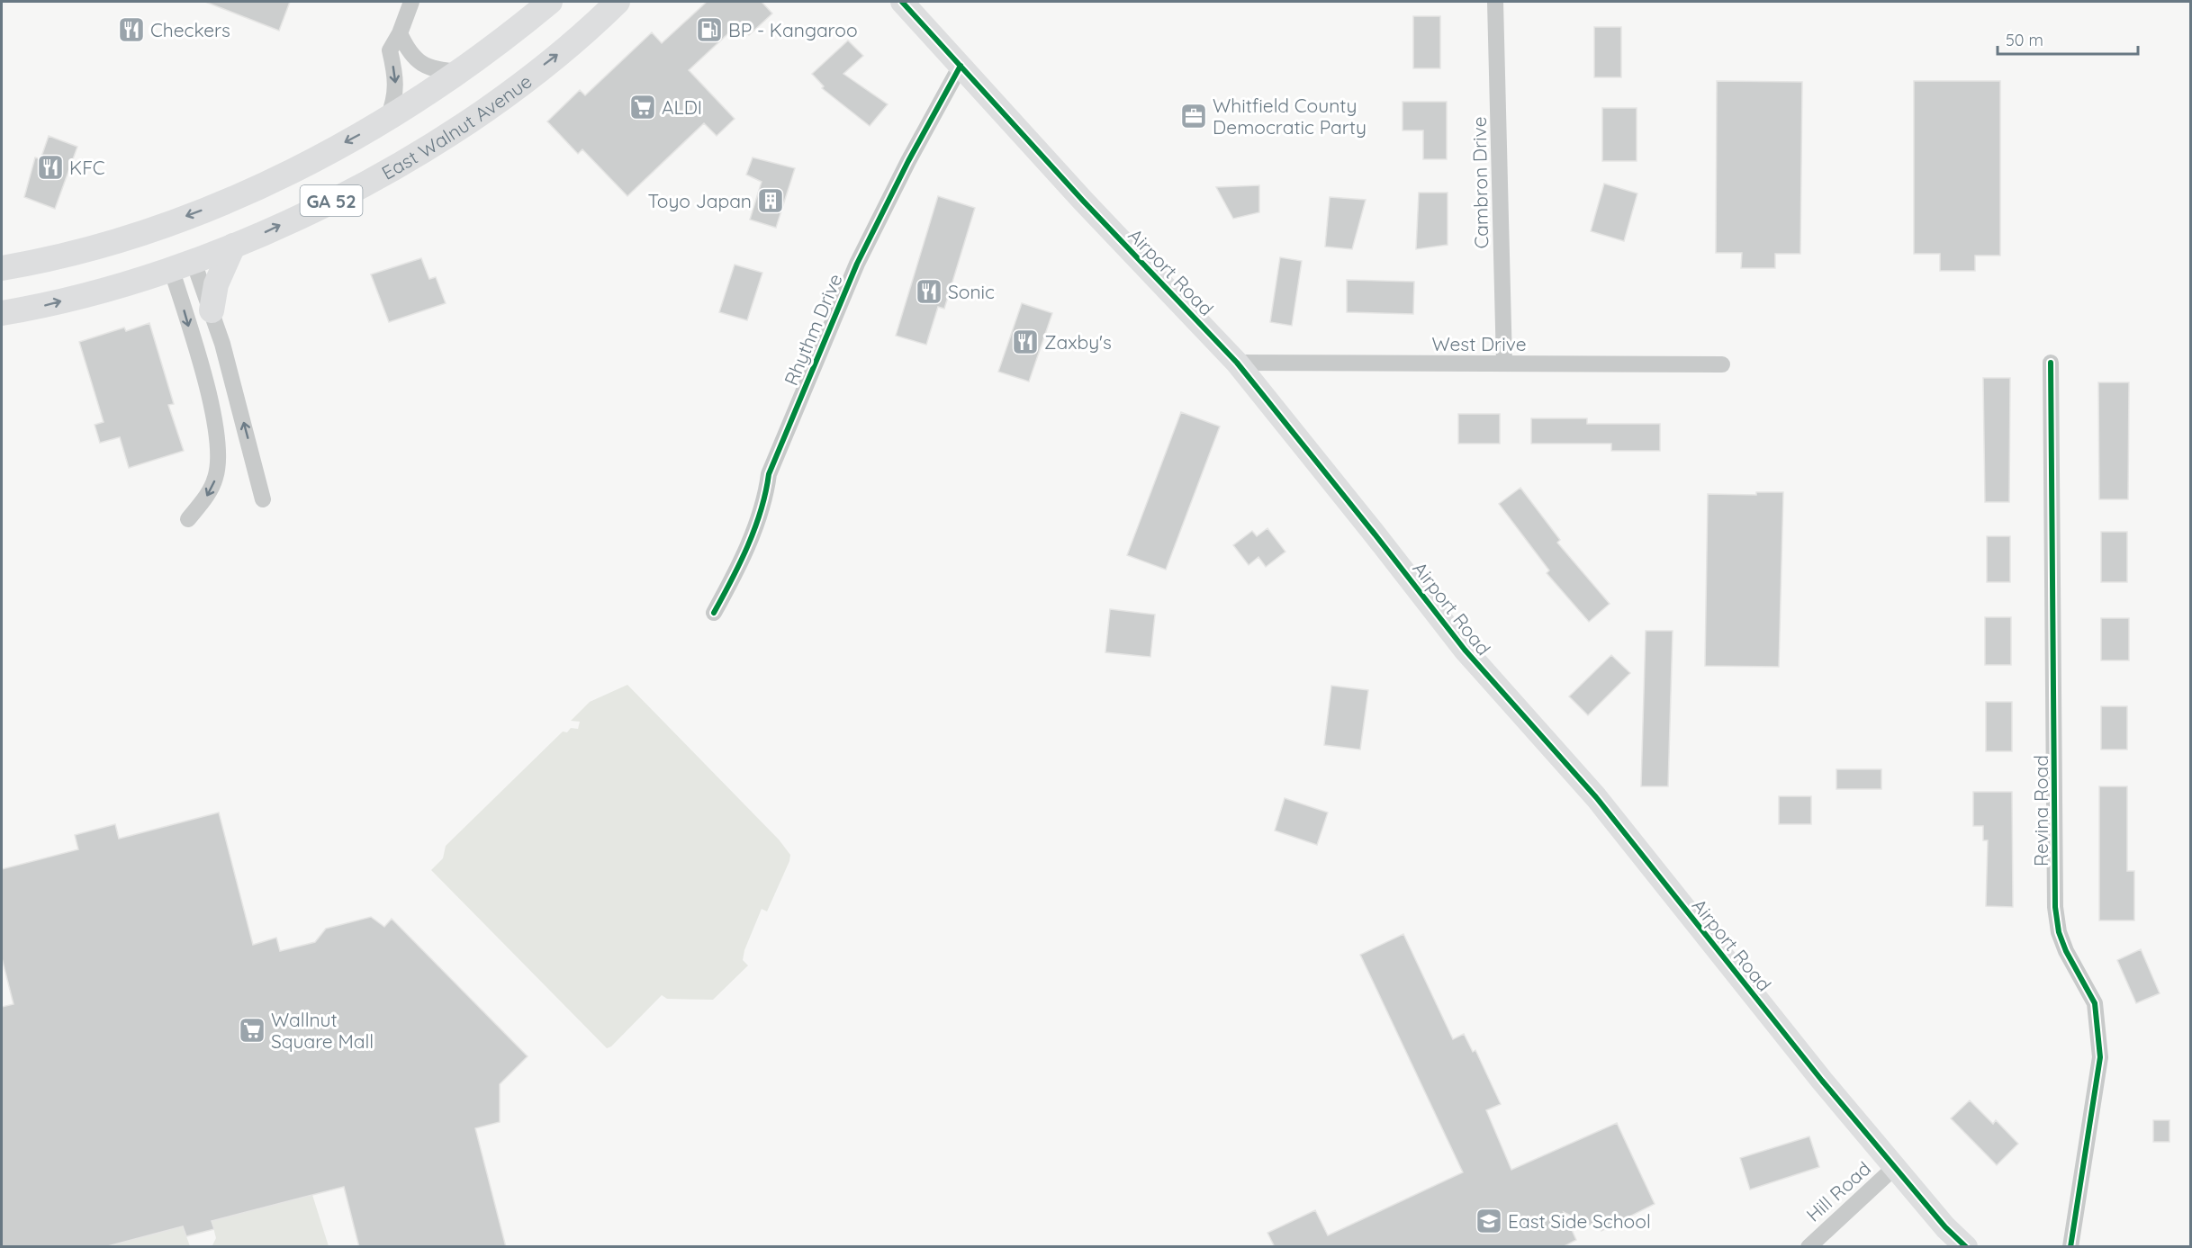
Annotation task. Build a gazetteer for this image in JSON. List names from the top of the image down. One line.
{"streets":{"main road":["East Walnut Avenue","GA 52"],"street":["Cambron Drive","Airport Road","Rhythm Drive","West Drive","Revina Road","Hill Road"]},"crossings":[["Cambron Drive","West Drive"],["Airport Road","Rhythm Drive"],["Airport Road","West Drive"],["Airport Road","Hill Road"]],"places":{"restaurant":["Checkers","KFC","Sonic","Zaxby's"],"fuel station":["BP - Kangaroo"],"supermarket":["ALDI","Wallnut Square Mall"],"office":["Whitfield County Democratic Party"],"building":["Toyo Japan"],"school or university":["East Side School"]},"scale_bar":"50 m"}
